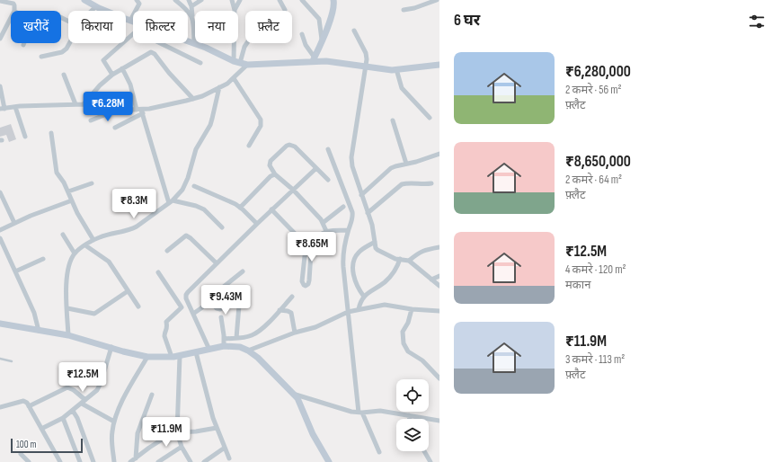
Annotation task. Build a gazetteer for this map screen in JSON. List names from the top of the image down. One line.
{"scale_bar":"100 m","page":{"heading":"6 घर","chip":["खरीदें","किराया","फ़िल्टर","नया","फ़्लैट"],"list":[{"name":"₹6,280,000","note":"2 कमरे · 56 m² · फ़्लैट"},{"name":"₹8,650,000","note":"2 कमरे · 64 m² · फ़्लैट"},{"name":"₹12.5M","note":"4 कमरे · 120 m² · मकान"},{"name":"₹11.9M","note":"3 कमरे · 113 m² · फ़्लैट"}],"price":["₹6.28M","₹8.3M","₹8.65M","₹9.43M","₹12.5M","₹11.9M"],"scale":"100 m"}}
